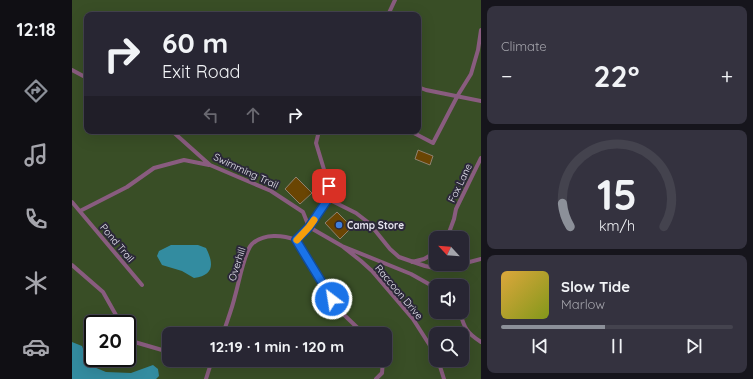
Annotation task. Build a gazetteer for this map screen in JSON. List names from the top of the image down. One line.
{"streets":{"lane":["Swimming Trail","Fox Lane","Pond Trail","Overhill","Raccoon Drive"]},"places":["Camp Store"],"north":"top left","page":{"tabs":"12:18","tile":"Climate","turn":["60 m","Exit Road"],"heat":["−","22°","+"],"song":["Slow Tide","Marlow"],"limit":"20","trip":"12:19 · 1 min · 120 m","gauge":["15","km/h"]}}
